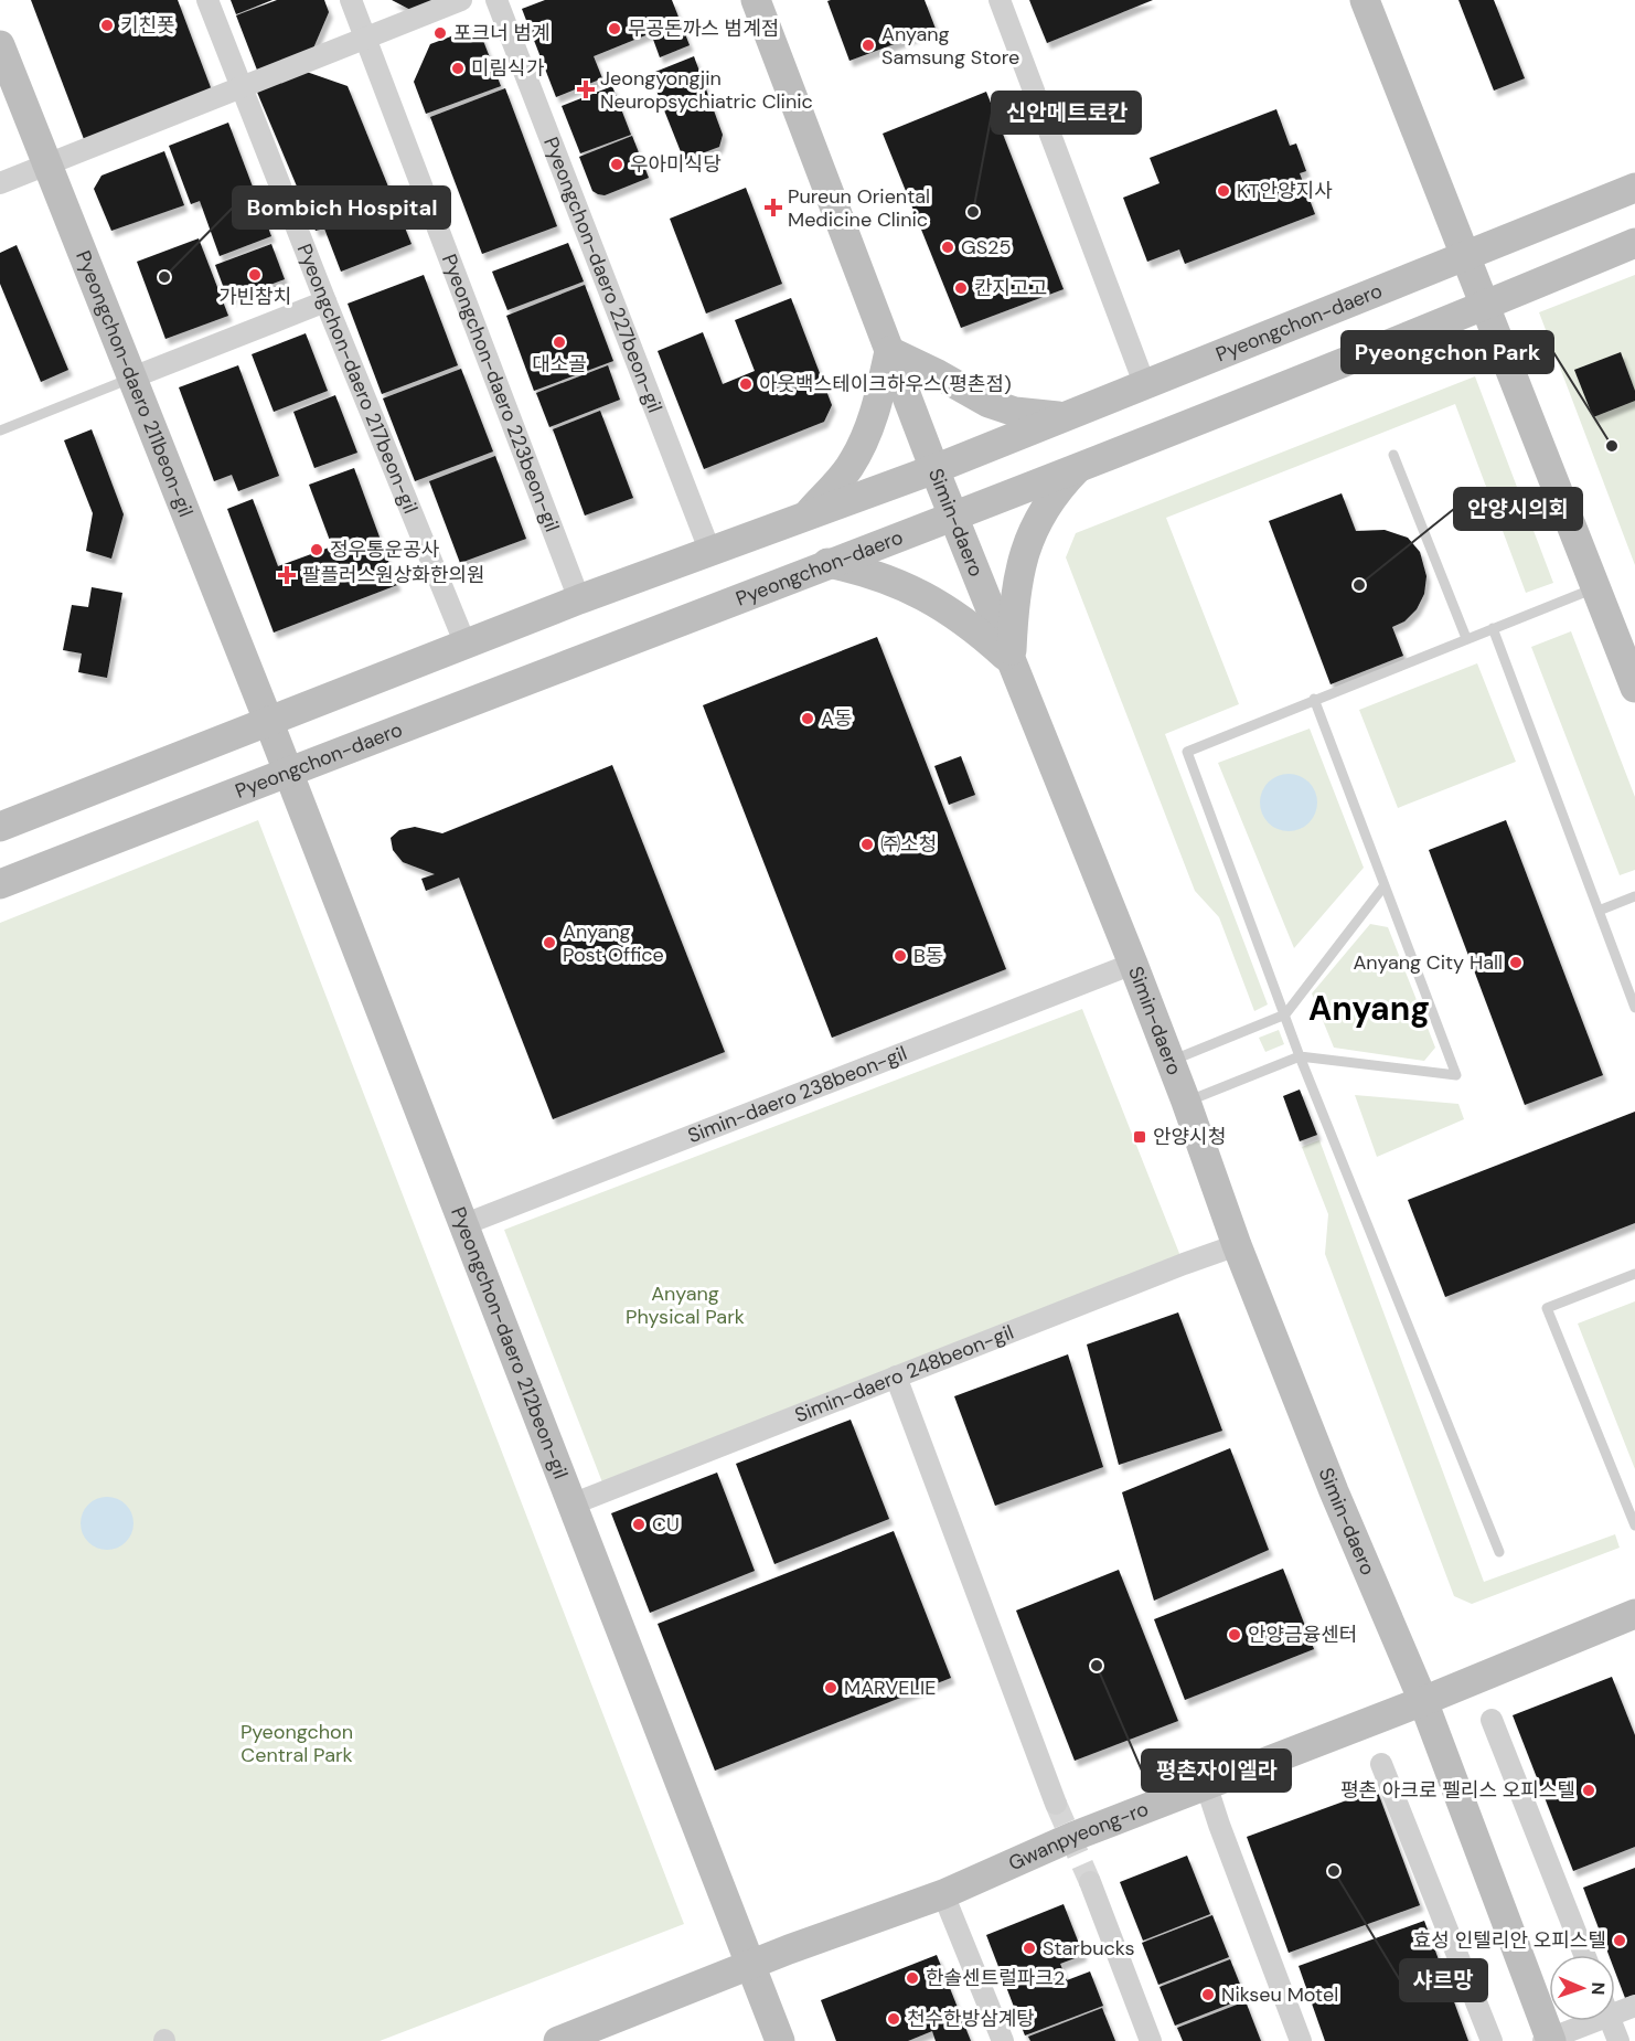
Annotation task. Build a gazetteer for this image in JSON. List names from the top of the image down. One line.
{"streets":{"street":["Pyeongchon-daero 227beon-gil","Pyeongchon-daero","Pyeongchon-daero 217beon-gil","Pyeongchon-daero 211beon-gil","Pyeongchon-daero 223beon-gil","Simin-daero","Simin-daero 238beon-gil","Pyeongchon-daero 212beon-gil","Simin-daero 248beon-gil","Gwanpyeong-ro"]},"crossings":[["Pyeongchon-daero 227beon-gil","Pyeongchon-daero"],["Pyeongchon-daero","Pyeongchon-daero 217beon-gil"],["Pyeongchon-daero","Pyeongchon-daero 211beon-gil"],["Pyeongchon-daero","Pyeongchon-daero 223beon-gil"],["Pyeongchon-daero","Simin-daero"],["Pyeongchon-daero","Pyeongchon-daero 212beon-gil"],["Pyeongchon-daero 211beon-gil","Pyeongchon-daero 212beon-gil"],["Simin-daero","Simin-daero 238beon-gil"],["Simin-daero","Simin-daero 248beon-gil"],["Simin-daero","Gwanpyeong-ro"],["Simin-daero 238beon-gil","Pyeongchon-daero 212beon-gil"],["Pyeongchon-daero 212beon-gil","Simin-daero 248beon-gil"],["Pyeongchon-daero 212beon-gil","Gwanpyeong-ro"]],"districts":["Anyang"],"parks":["Anyang Physical Park","Pyeongchon Central Park"],"places":{"other":["키친폿","무공돈까스 범계점","포크너 범계","Anyang Samsung Store","미림식가","우아미식당","KT안양지사","신안메트로칸","GS25","가빈참치","Bombich Hospital","칸지고고","대소골","아웃백스테이크하우스(평촌점)","Pyeongchon Park","정우통운공사","안양시의회","A동","㈜소청","Anyang Post Office","B동","Anyang City Hall","CU","안양금융센터","평촌자이엘라","MARVELIE","평촌 아크로 펠리스 오피스텔","샤르망","효성 인텔리안 오피스텔","Starbucks","한솔센트럴파크2","Nikseu Motel","천수한방삼계탕"],"health":["Jeongyongjin Neuropsychiatric Clinic","Pureun Oriental Medicine Clinic","팔플러스원상화한의원"],"transit":["안양시청"]},"north":"right"}
